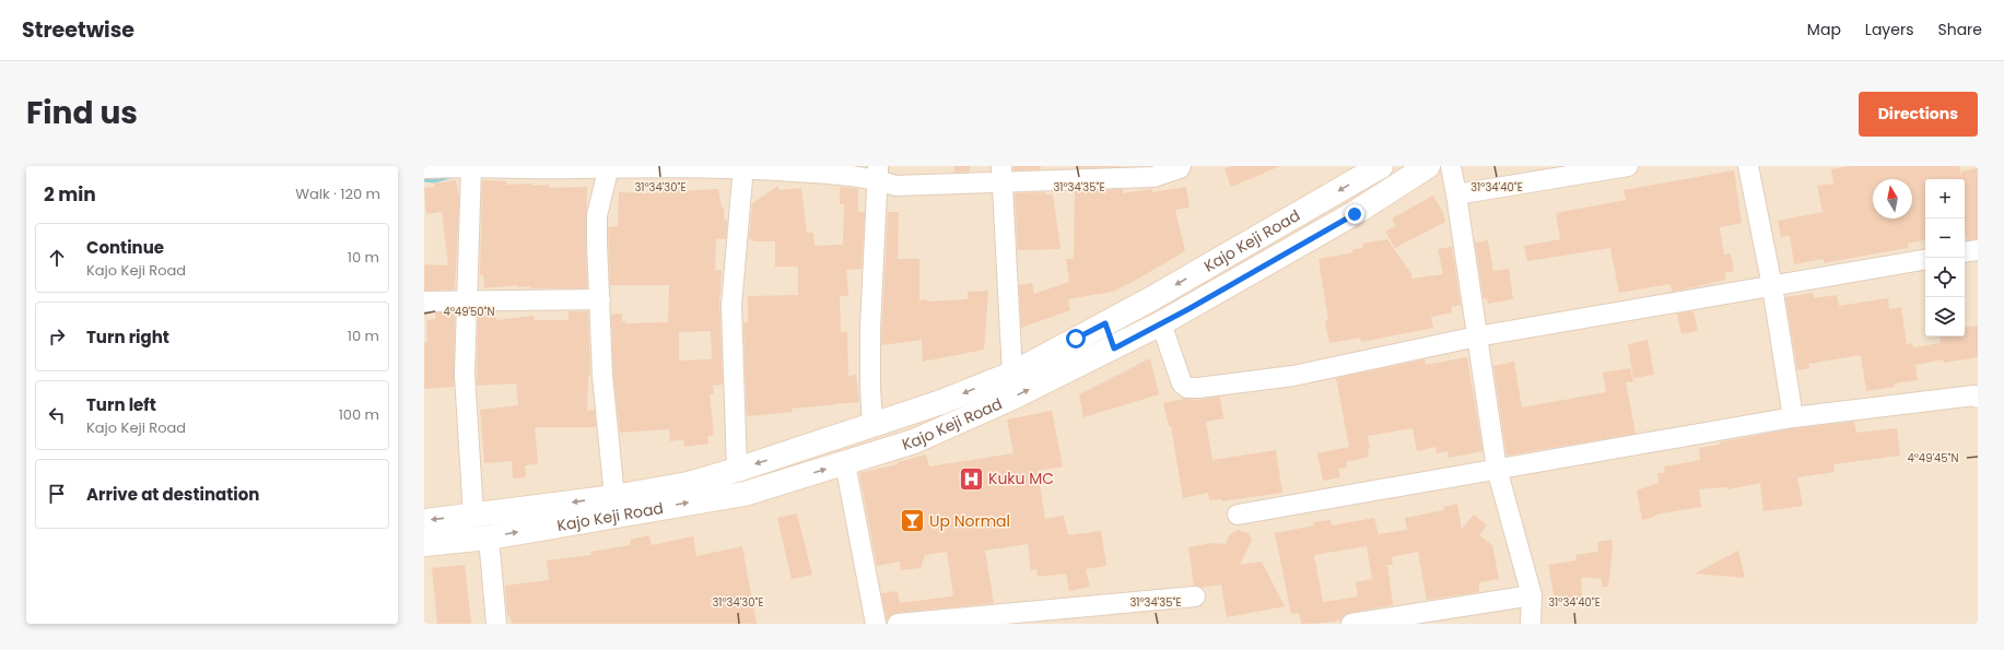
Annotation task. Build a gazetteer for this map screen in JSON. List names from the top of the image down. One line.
{"streets":{"main road":["Kajo Keji Road"]},"places":{"hospital":["Kuku MC"],"bar":["Up Normal"]},"north":"top","page":{"header":"Streetwise","nav":["Map","Layers","Share"],"title":"Find us","buttons":"Directions","heading":["2 min","Walk · 120 m"],"map_buttons":["+","−"],"list":[["Continue","Kajo Keji Road","10 m"],["Turn right","10 m"],["Turn left","Kajo Keji Road","100 m"],"Arrive at destination"]},"coordinates":["31°34'30\"E","31°34'35\"E","31°34'40\"E","4°49'50\"N","4°49'45\"N"]}
